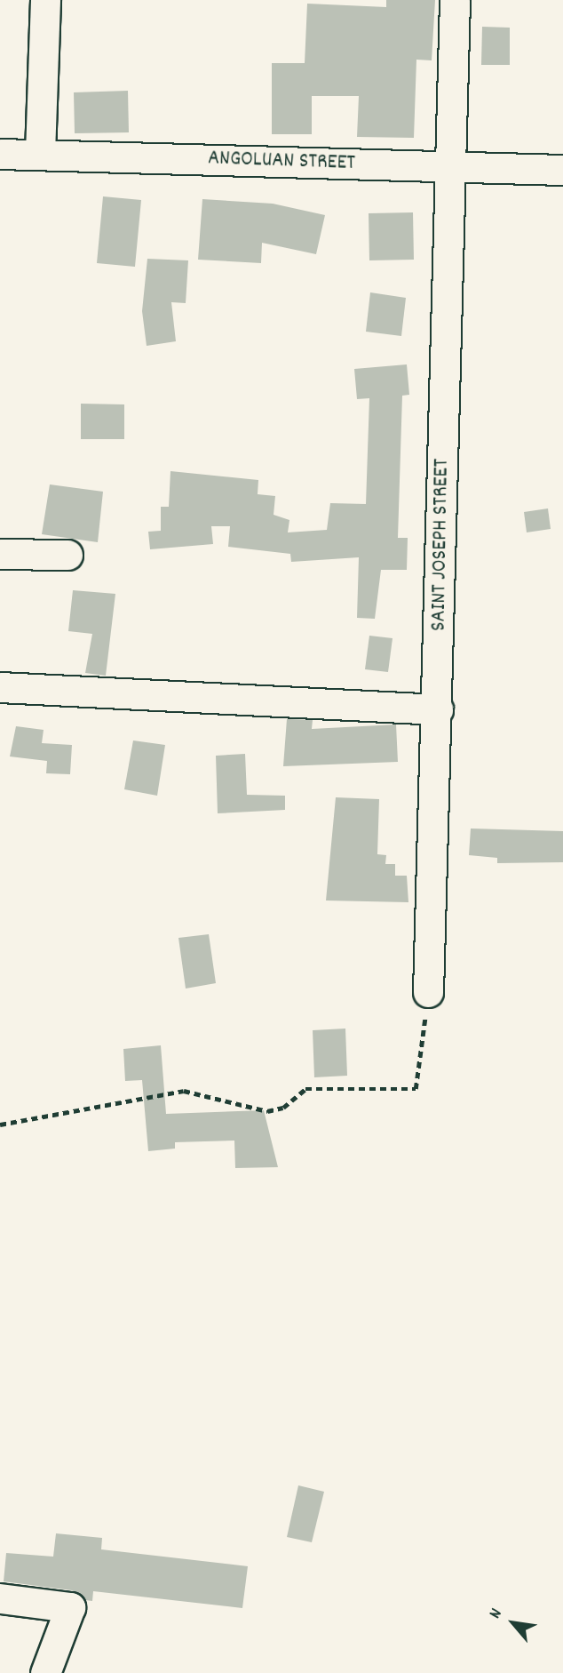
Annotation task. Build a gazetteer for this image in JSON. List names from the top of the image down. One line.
{"streets":{"street":["ANGOLUAN STREET","SAINT JOSEPH STREET"]},"crossings":[["ANGOLUAN STREET","SAINT JOSEPH STREET"]],"north":"top left"}
